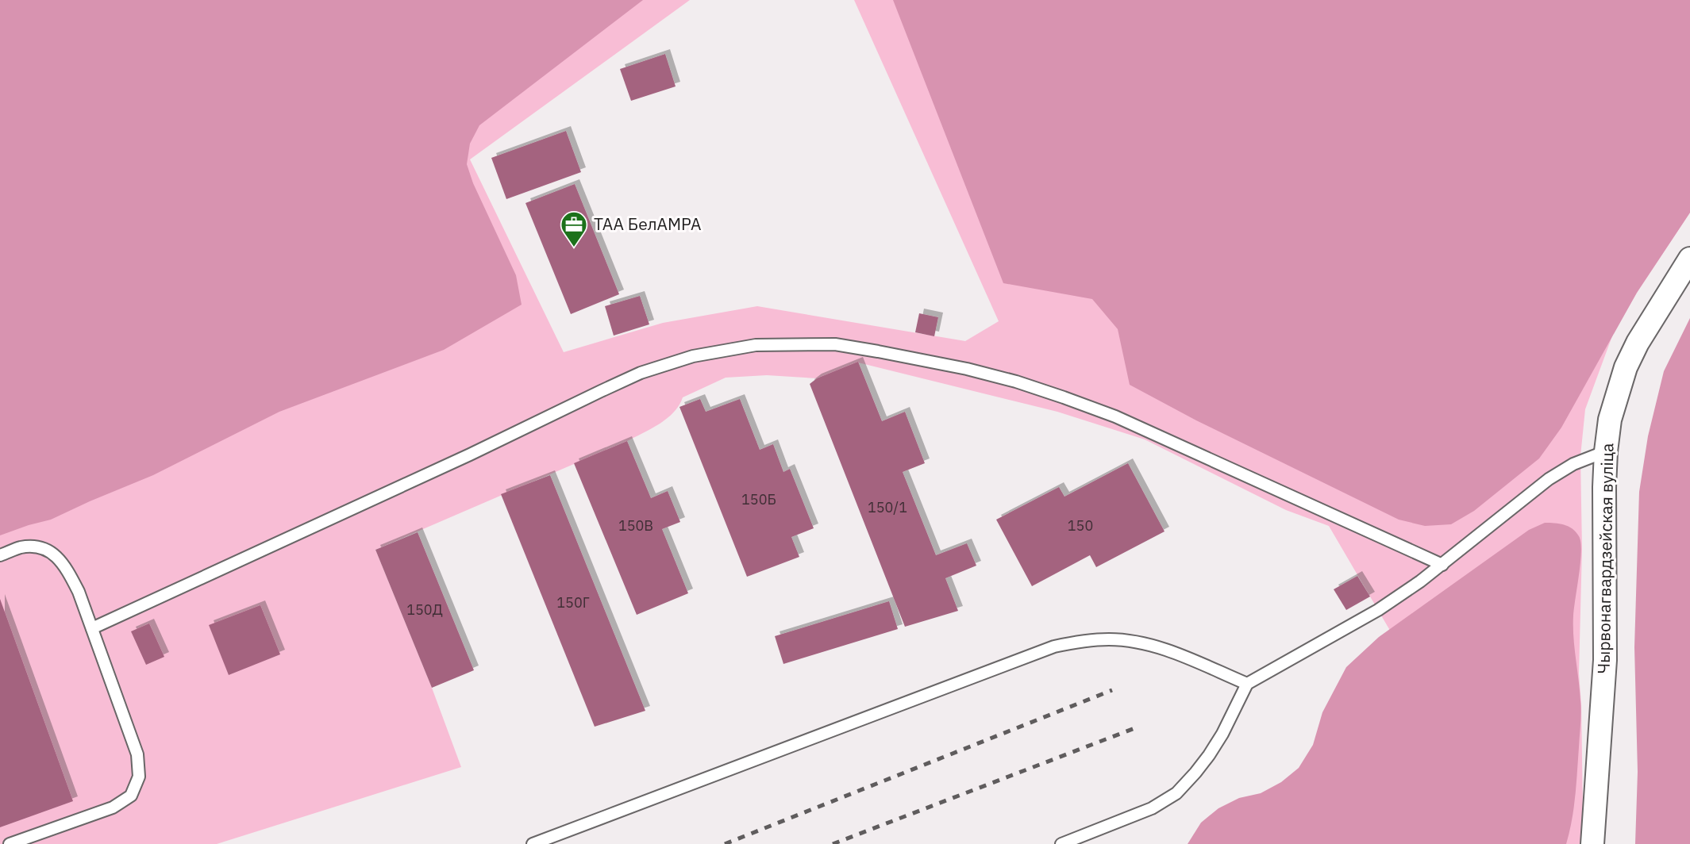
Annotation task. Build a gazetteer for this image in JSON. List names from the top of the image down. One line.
{"streets":{"street":["Чырвонагвардзейская вуліца"]},"places":{"office":["ТАА БелАМРА"]},"house_numbers":["150Б","150/1","150В","150","150Г","150Д"]}
